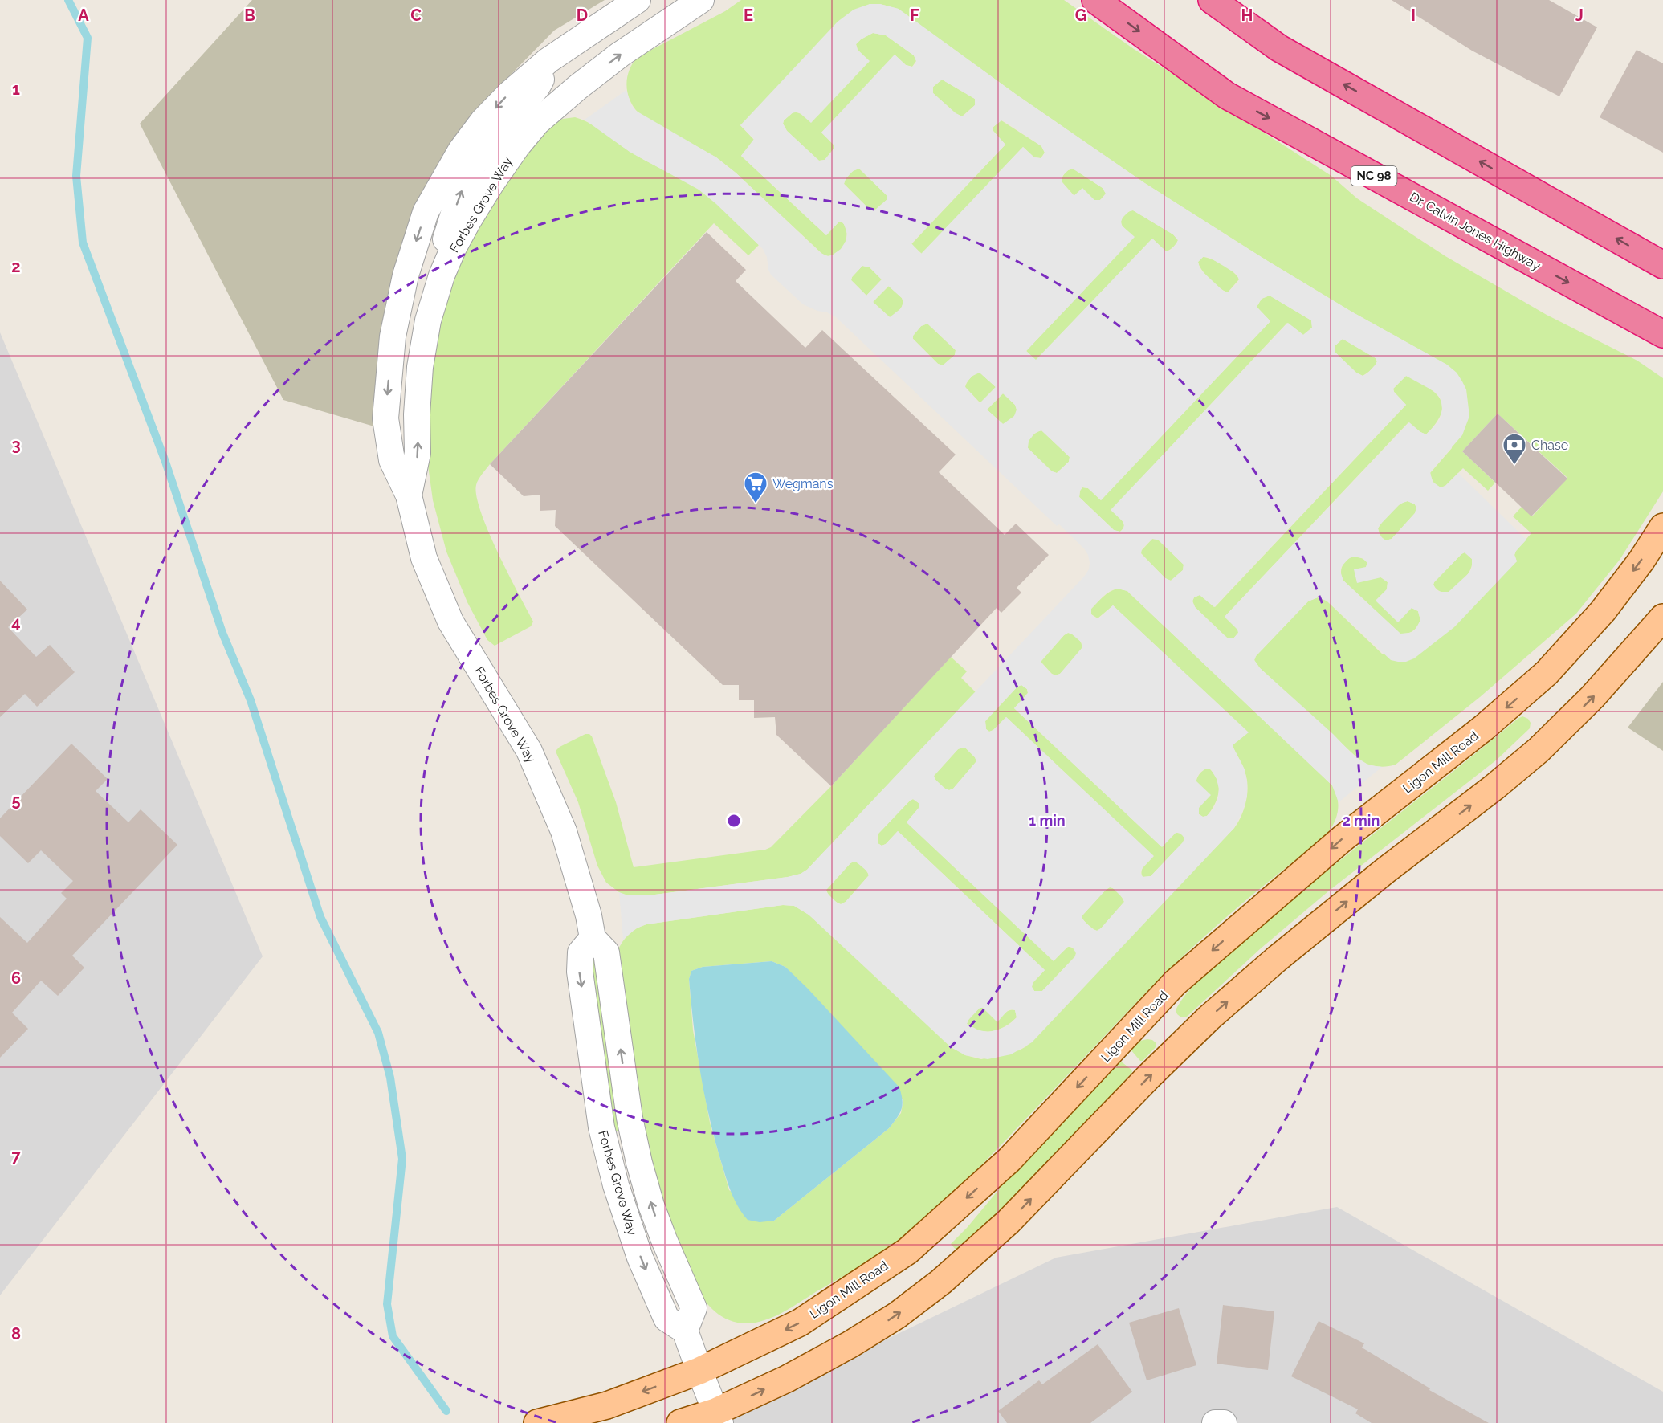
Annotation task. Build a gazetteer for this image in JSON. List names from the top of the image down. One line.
{"streets":{"highway":["NC 98","Dr. Calvin Jones Highway"],"main road":["Ligon Mill Road"],"street":["Forbes Grove Way"]},"crossings":[["Forbes Grove Way","Ligon Mill Road"]],"places":{"bank":["Chase"],"supermarket":["Wegmans"]},"grid":{"columns":["A","B","C","D","E","F","G","H","I","J"],"rows":["1","2","3","4","5","6","7","8"]},"rings":["1 min","2 min"]}
